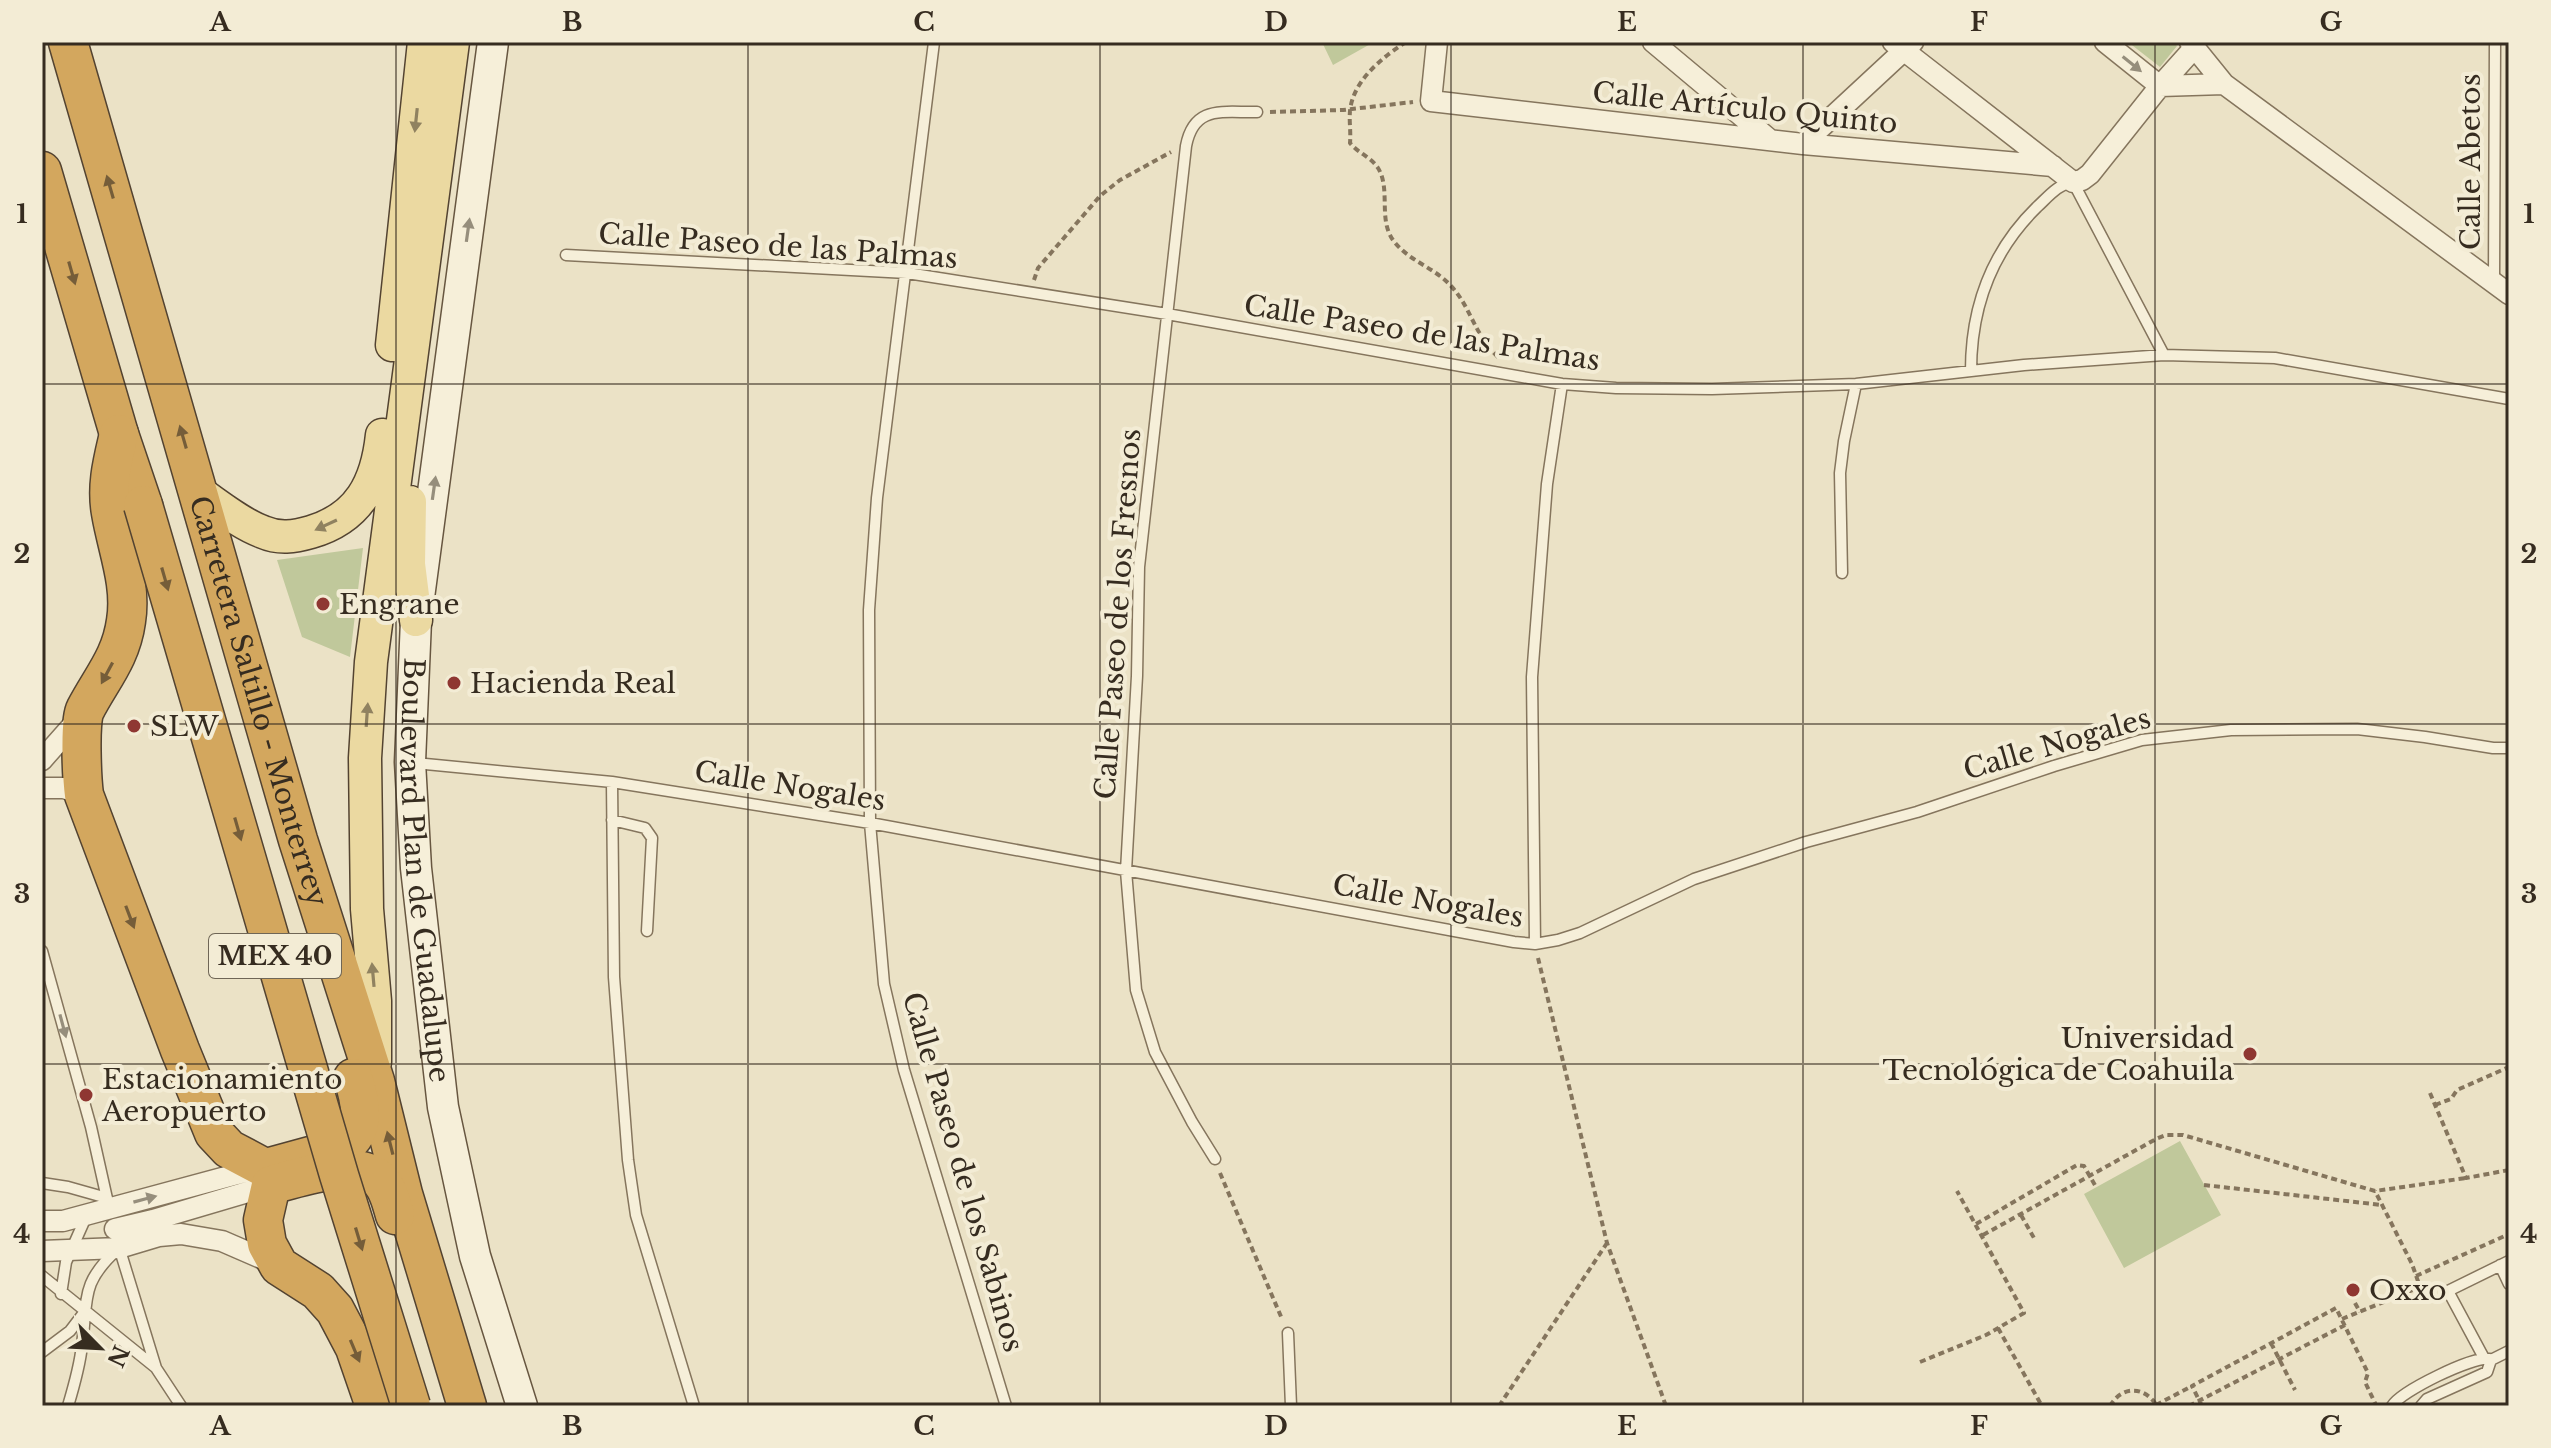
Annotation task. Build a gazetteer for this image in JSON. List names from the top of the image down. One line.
{"streets":{"highway":["Carretera Saltillo - Monterrey","MEX 40"],"main road":["Boulevard Plan de Guadalupe"],"street":["Calle Artículo Quinto"],"lane":["Calle Abetos","Calle Paseo de las Palmas","Calle Paseo de los Fresnos","Calle Nogales","Calle Paseo de los Sabinos"]},"crossings":[["Calle Paseo de las Palmas","Calle Paseo de los Fresnos"],["Calle Paseo de las Palmas","Calle Paseo de los Sabinos"],["Calle Paseo de los Fresnos","Calle Nogales"],["Carretera Saltillo - Monterrey","Boulevard Plan de Guadalupe"],["Calle Nogales","Boulevard Plan de Guadalupe"],["Calle Nogales","Calle Paseo de los Sabinos"]],"places":["Engrane","Hacienda Real","SLW","Universidad Tecnológica de Coahuila","Estacionamiento Aeropuerto","Oxxo"],"north":"bottom right","grid":{"columns":["A","B","C","D","E","F","G"],"rows":["1","2","3","4"]}}
